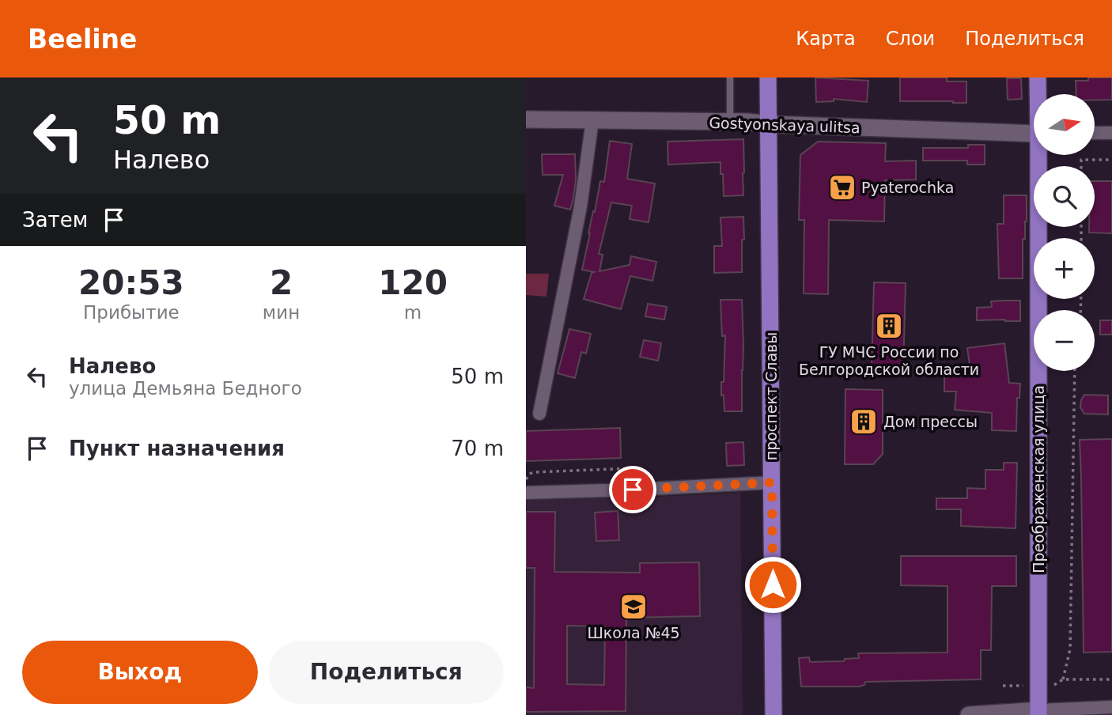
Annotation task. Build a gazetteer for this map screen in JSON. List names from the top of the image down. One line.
{"streets":{"main road":["проспект Славы","Преображенская улица"],"street":["Gostyonskaya ulitsa"]},"crossings":[["Gostyonskaya ulitsa","проспект Славы"]],"places":{"supermarket":["Pyaterochka"],"building":["ГУ МЧС России по Белгородской области","Дом прессы"],"school or university":["Школа №45"]},"north":"right","page":{"header":"Beeline","nav":["Карта","Слои","Поделиться"],"turn":["50 m","Налево"],"map_buttons":["+","−"],"then":"Затем","eta":["20:53","Прибытие","2","мин","120","m"],"list":[{"name":"Налево","note":"улица Демьяна Бедного","value":"50 m"},{"name":"Пункт назначения","value":"70 m"}],"buttons":["Выход","Поделиться"]}}
